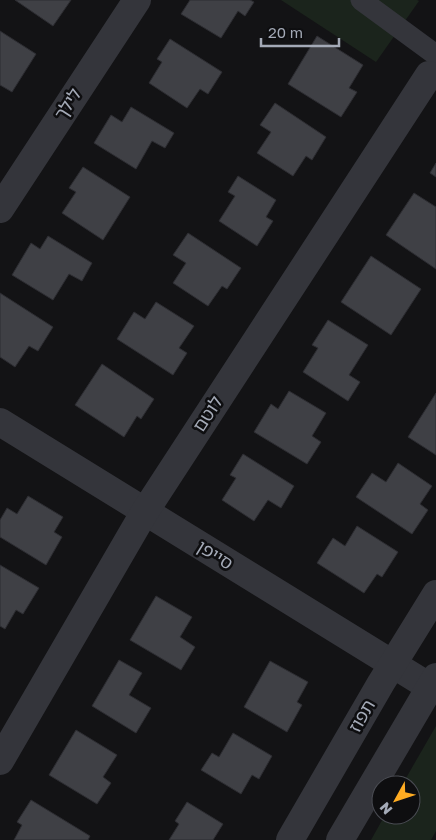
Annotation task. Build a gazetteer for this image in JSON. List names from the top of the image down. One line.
{"streets":{"street":["לילך","לוטם","סייפן","תפוז"]},"crossings":[["לוטם","סייפן"],["סייפן","תפוז"]],"scale_bar":"20 m","north":"bottom left"}
